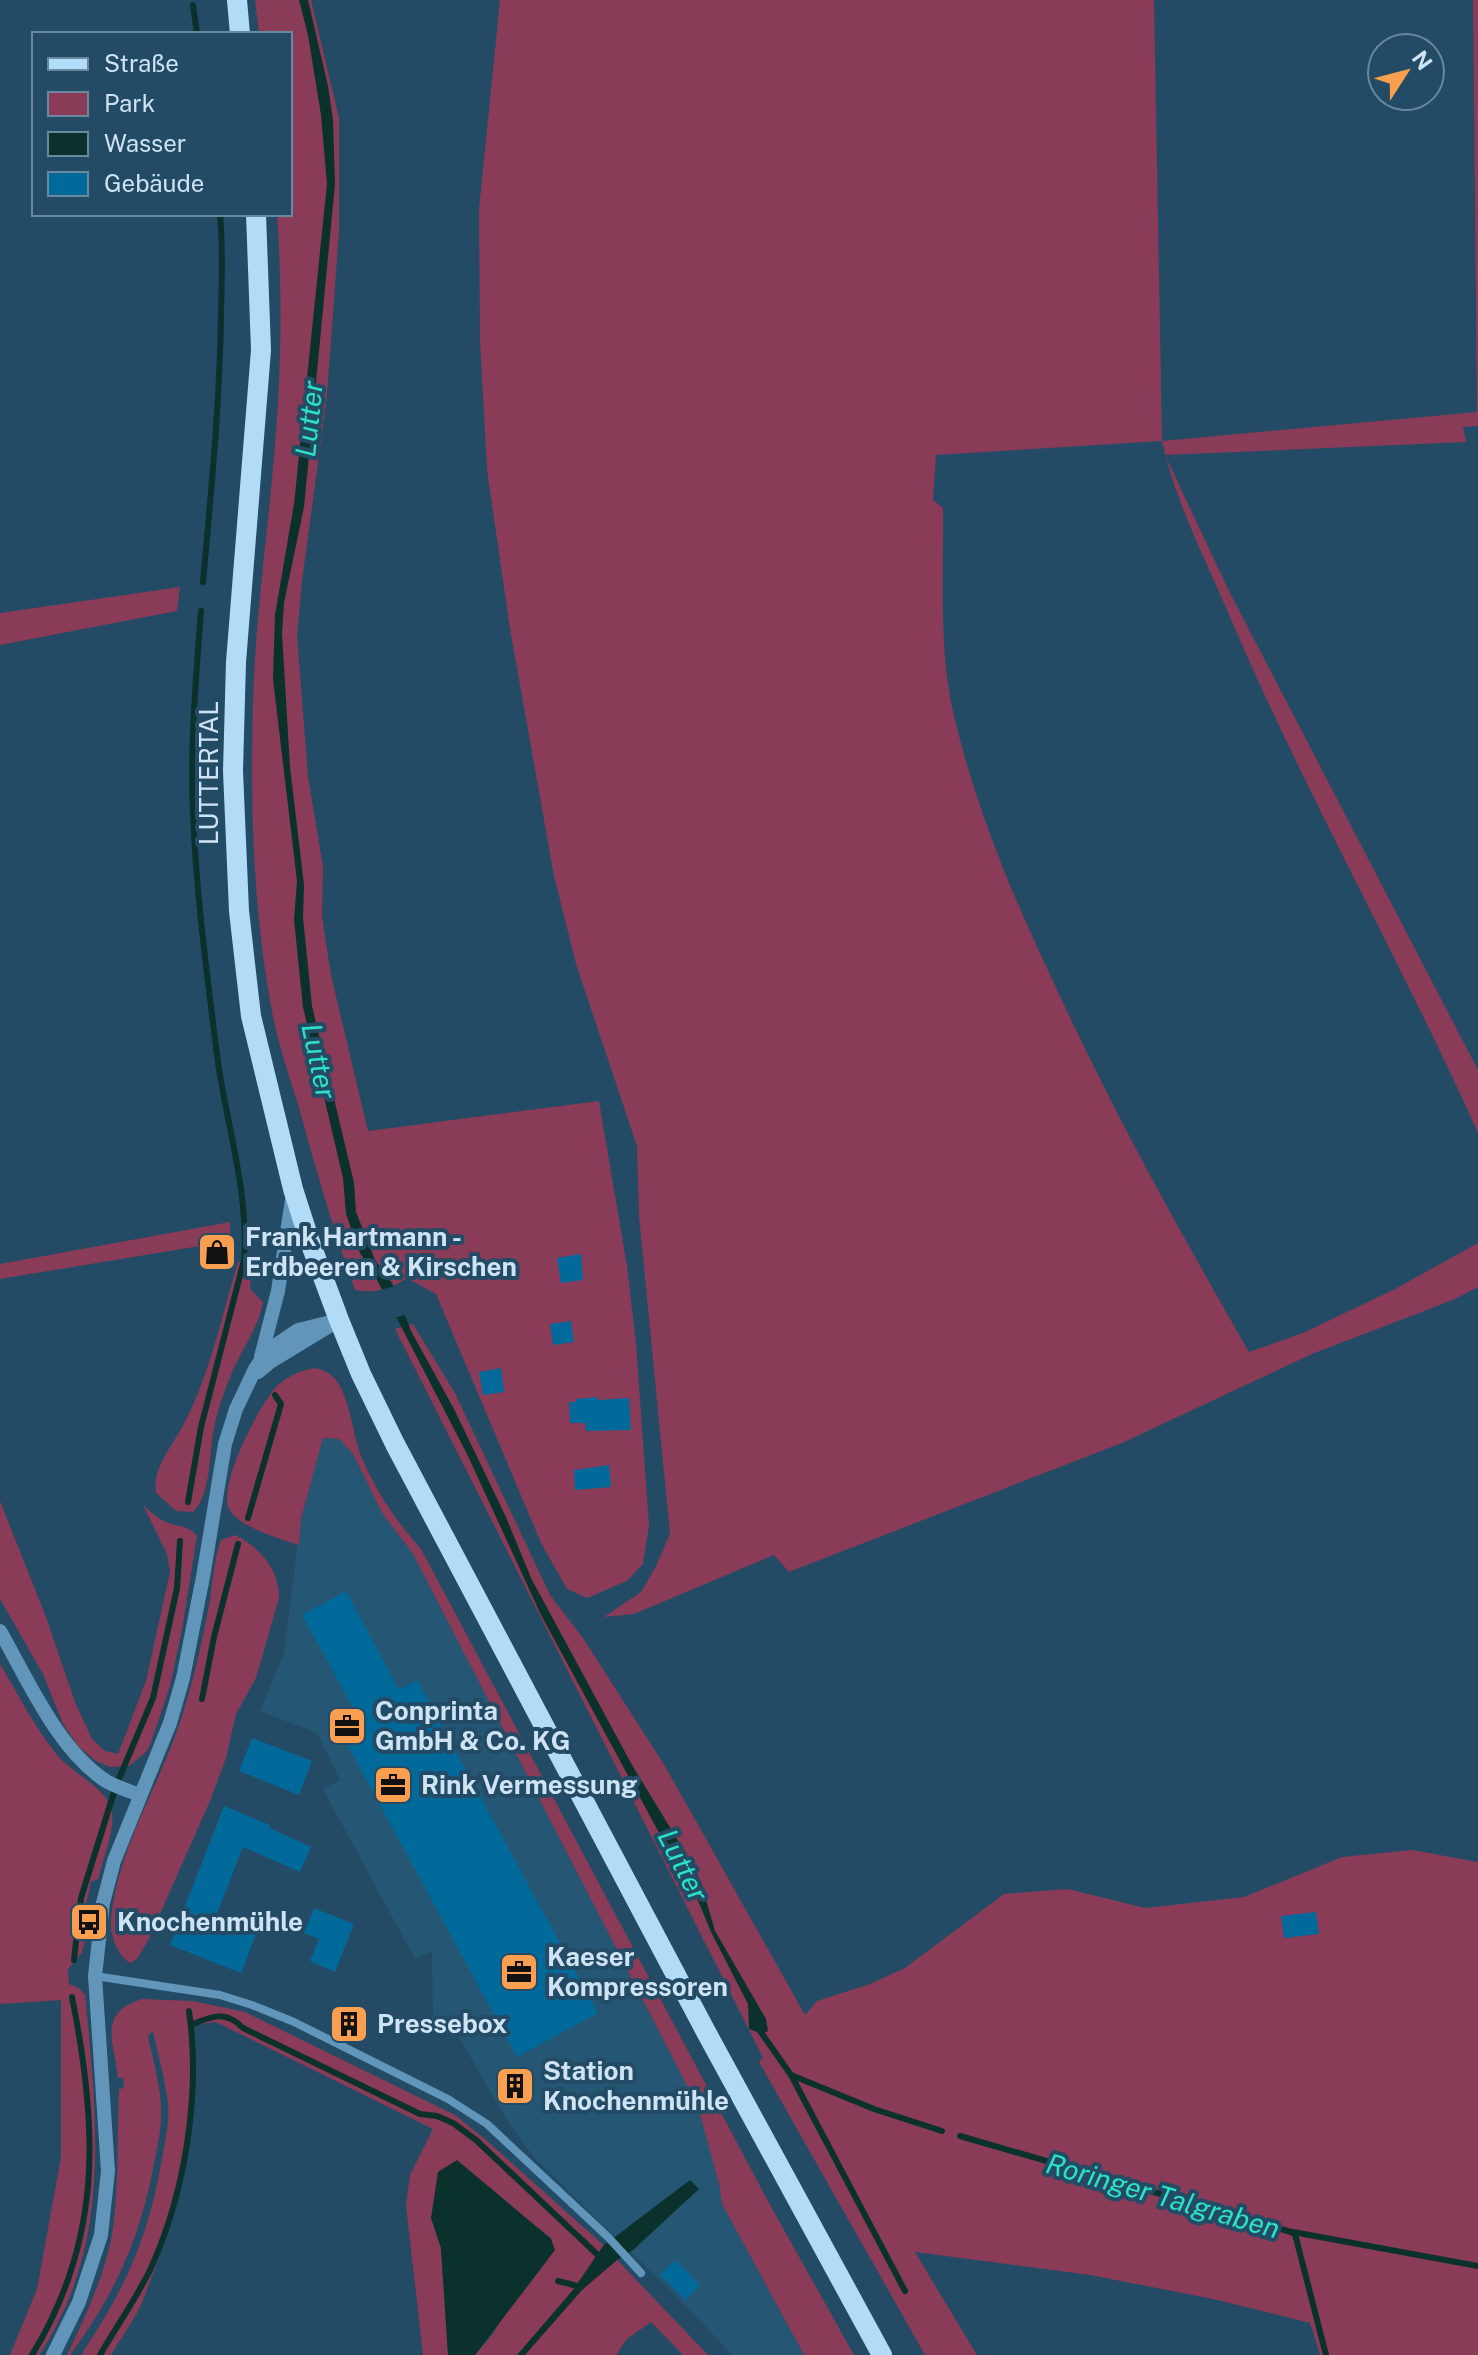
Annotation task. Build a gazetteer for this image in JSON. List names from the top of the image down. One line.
{"streets":{"main road":["LUTTERTAL"]},"water":["Lutter","Roringer Talgraben"],"places":{"shop":["Frank Hartmann - Erdbeeren & Kirschen"],"office":["Conprinta GmbH & Co. KG","Rink Vermessung","Kaeser Kompressoren"],"bus stop":["Knochenmühle"],"building":["Pressebox","Station Knochenmühle"]},"legend":["Straße","Park","Wasser","Gebäude"],"north":"top right"}
